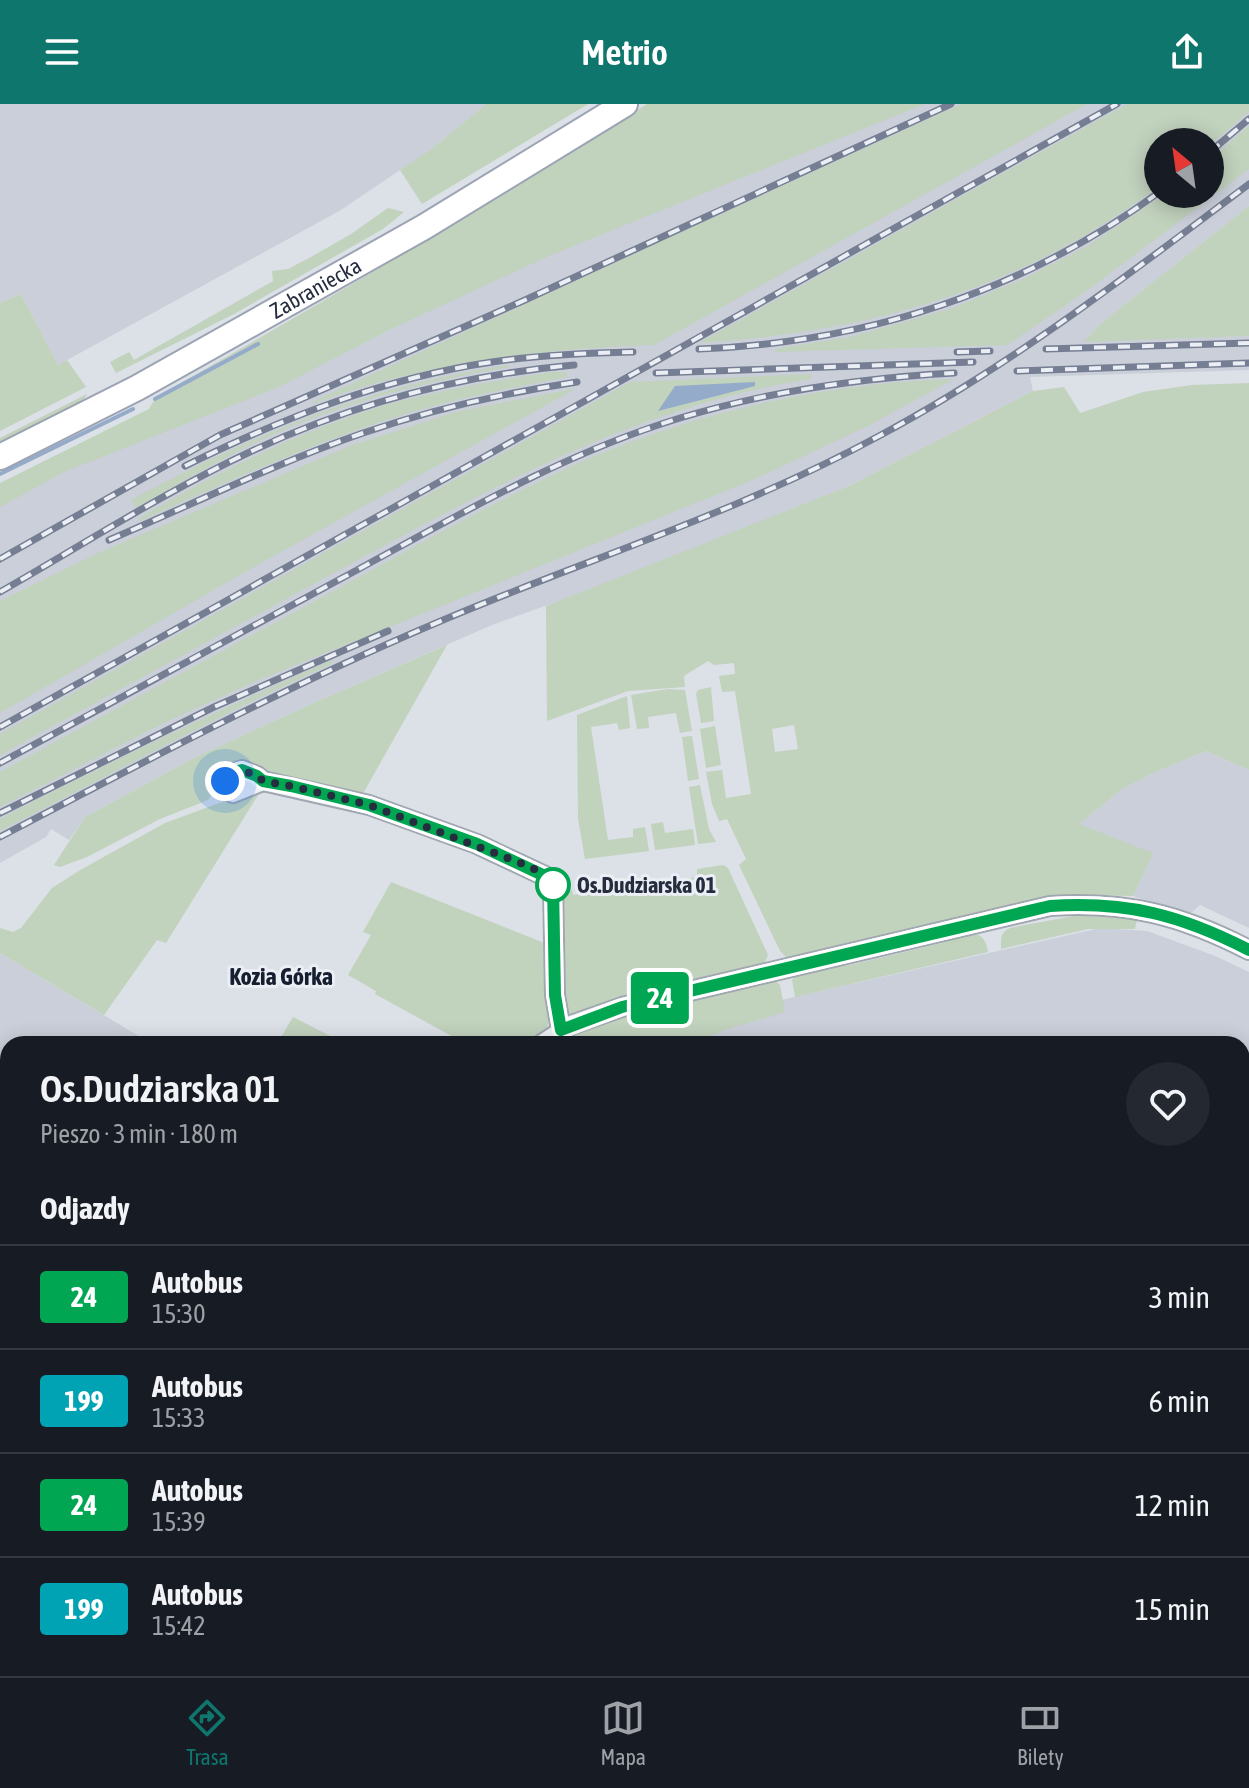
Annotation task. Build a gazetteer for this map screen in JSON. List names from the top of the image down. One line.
{"streets":{"main road":["Zabraniecka"]},"districts":["Kozia Górka"],"places":["Os.Dudziarska 01"],"lines":["bus line 24"],"north":"top left","page":{"header":"Metrio","on_map":"24","heading":[["Os.Dudziarska 01","Pieszo · 3 min · 180 m"],"Odjazdy"],"list":[{"mark":"24","name":"Autobus","note":"15:30","value":"3 min"},{"mark":"199","name":"Autobus","note":"15:33","value":"6 min"},{"mark":"24","name":"Autobus","note":"15:39","value":"12 min"},{"mark":"199","name":"Autobus","note":"15:42","value":"15 min"}],"tabs":["Trasa","Mapa","Bilety"]}}
